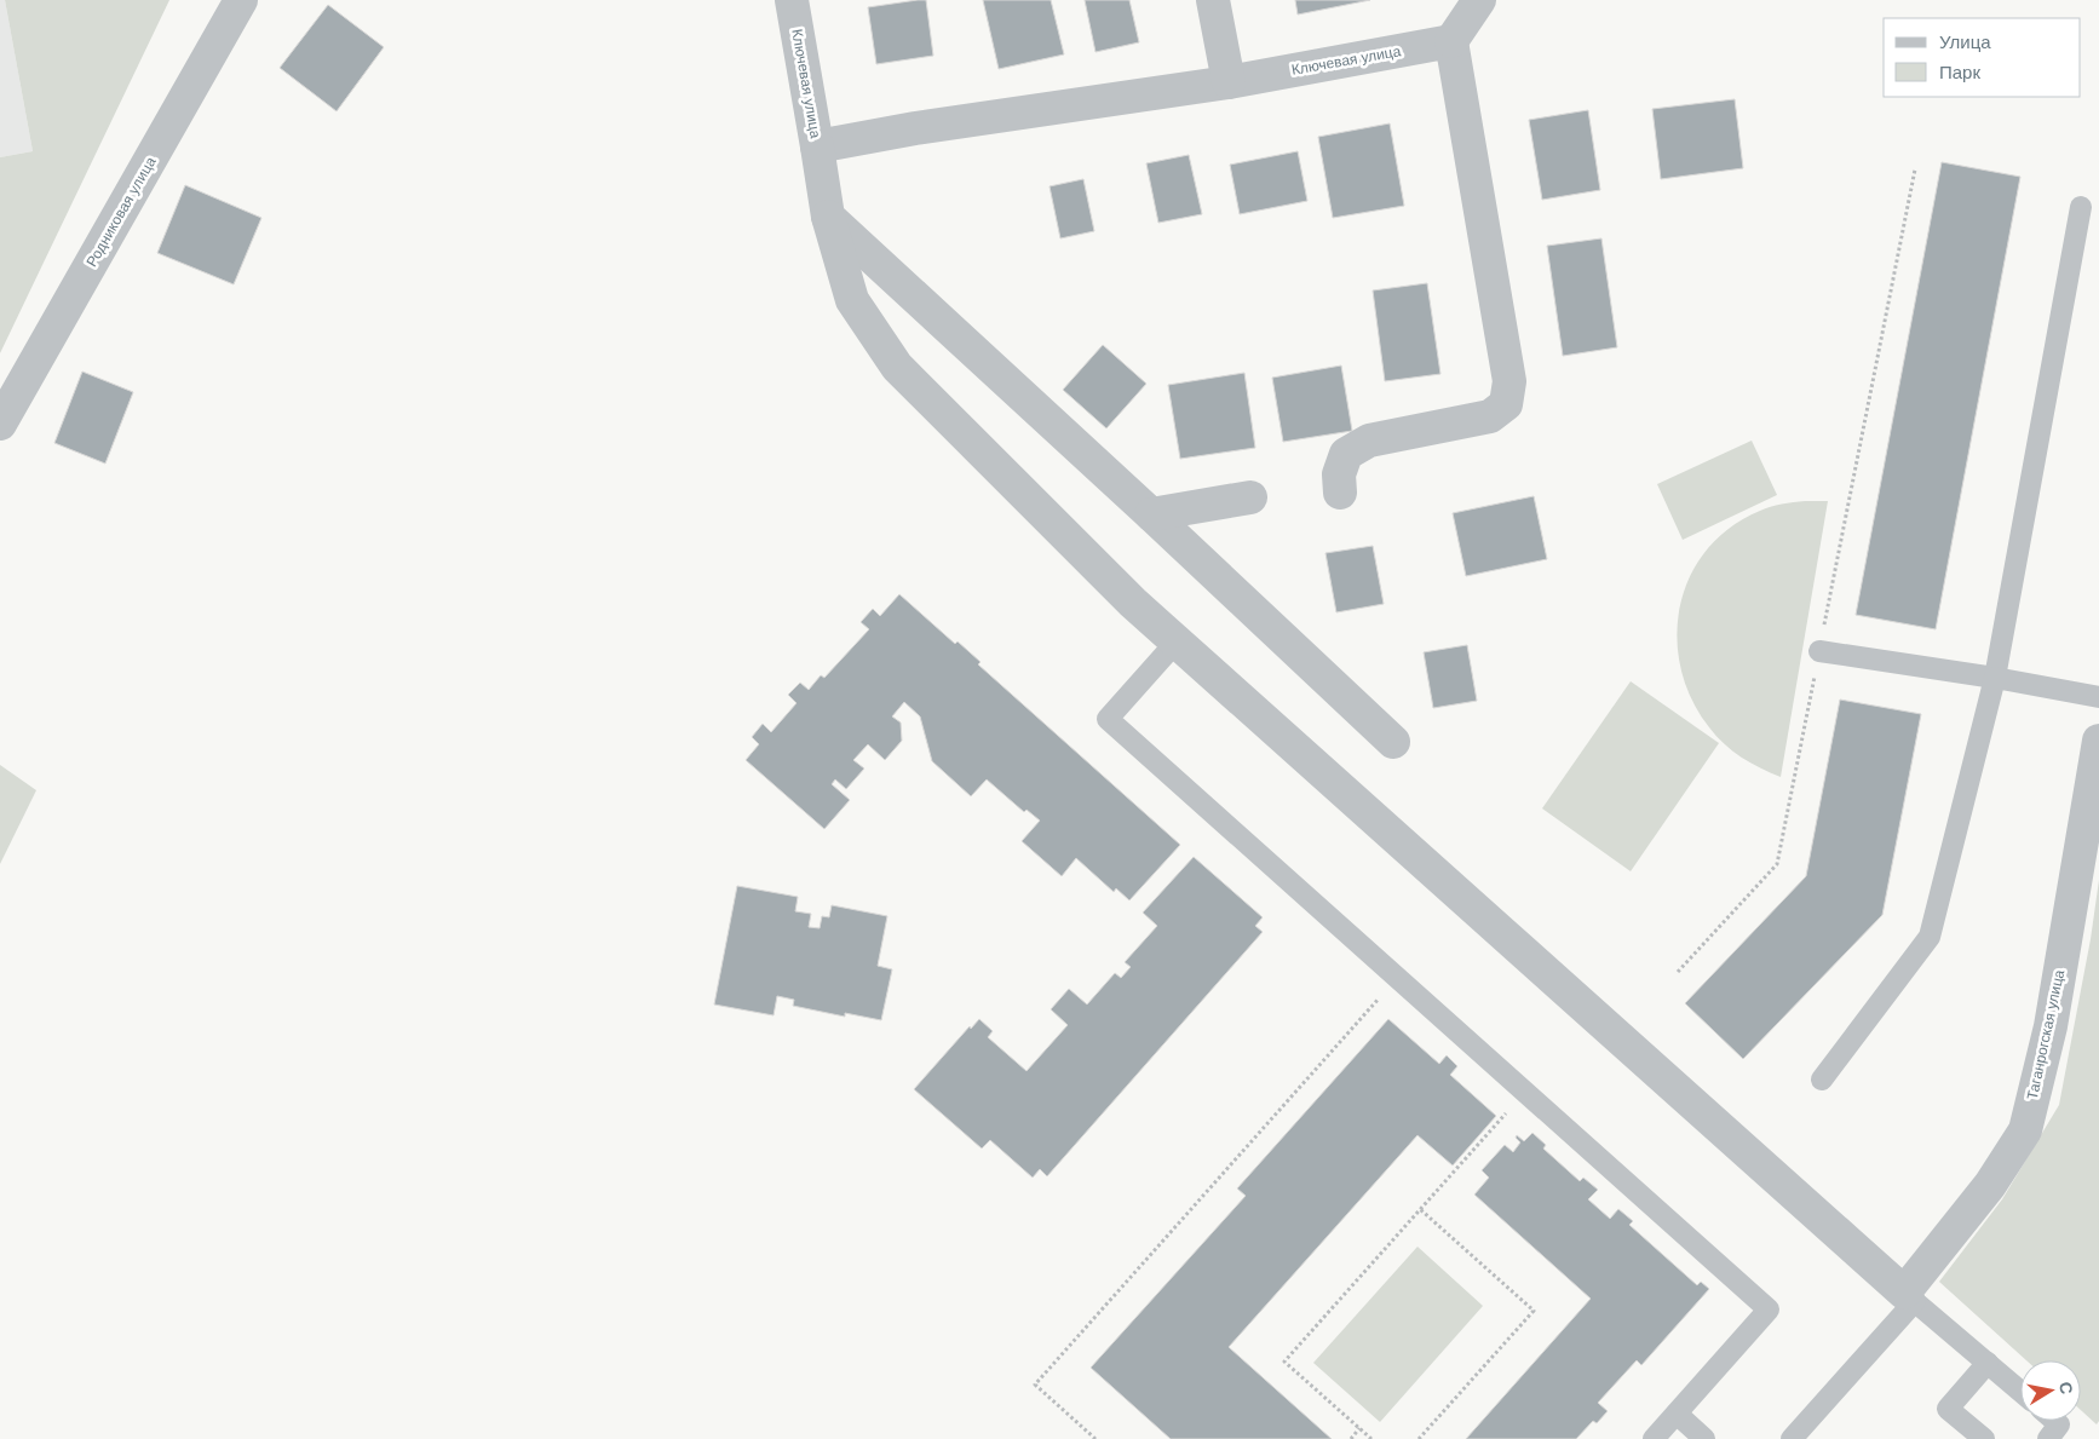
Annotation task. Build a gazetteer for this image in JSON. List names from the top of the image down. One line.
{"streets":{"street":["Ключевая улица","Родниковая улица","Таганрогская улица"]},"legend":["Улица","Парк"],"north":"right"}
